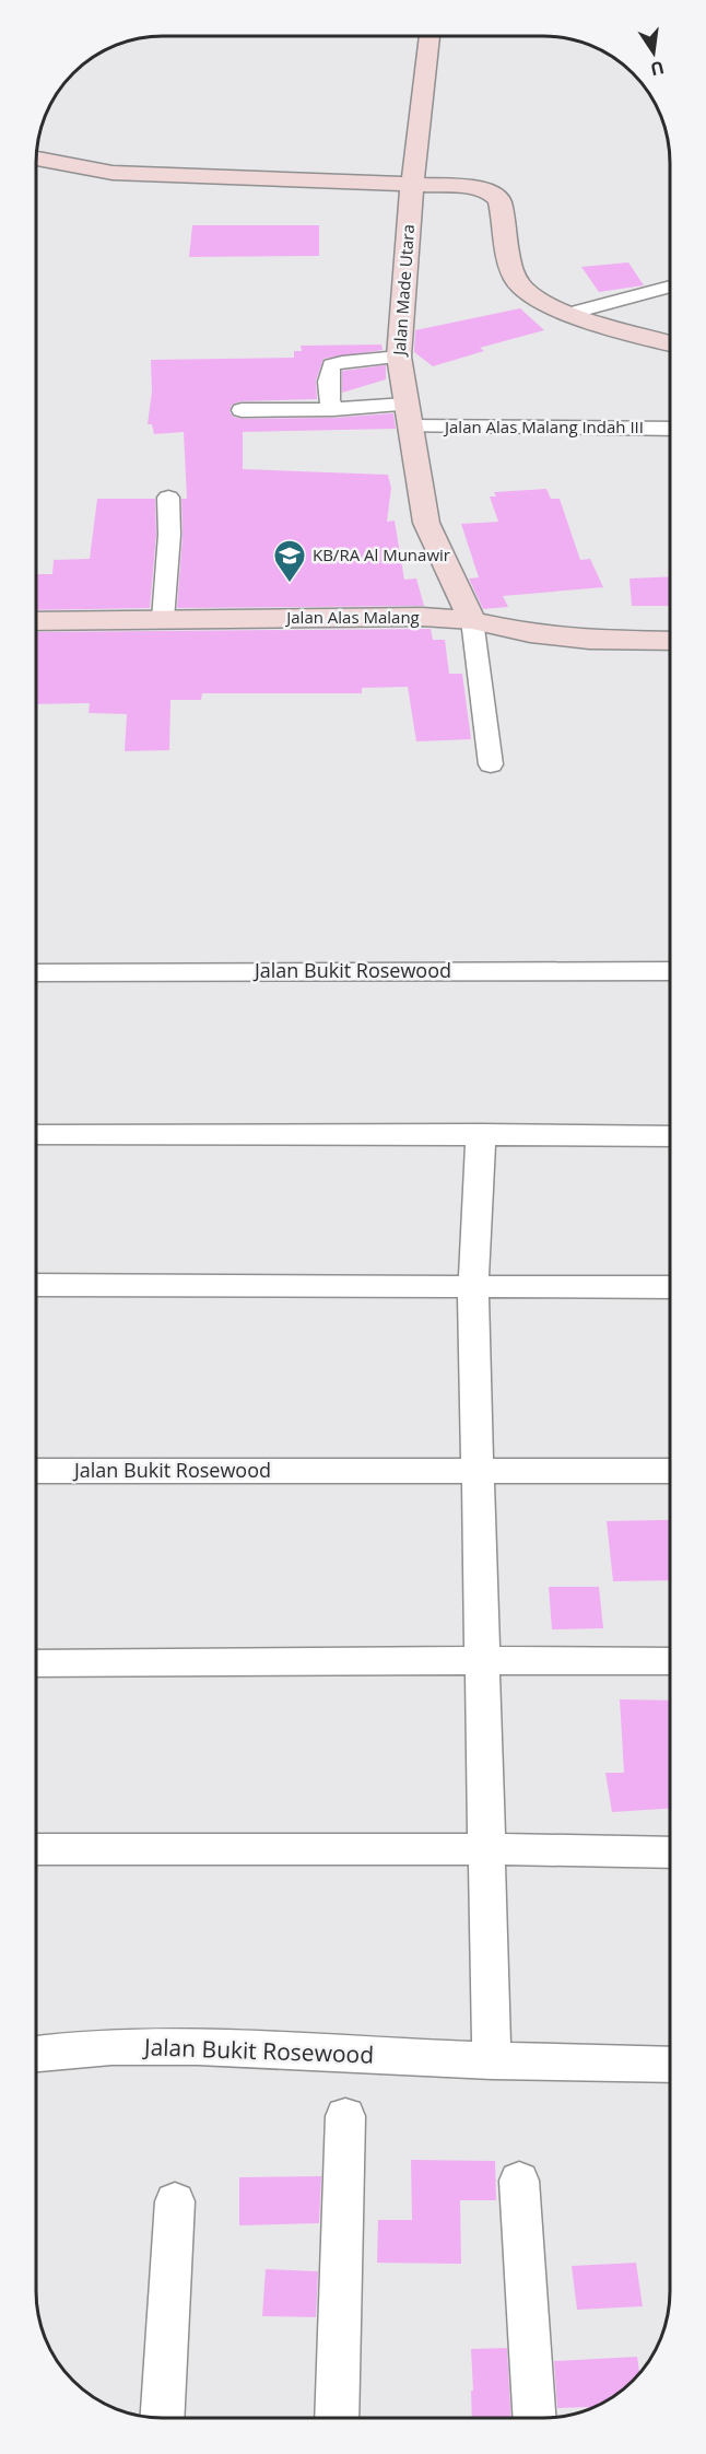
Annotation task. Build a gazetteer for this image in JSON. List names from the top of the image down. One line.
{"streets":{"main road":["Jalan Made Utara","Jalan Alas Malang"],"street":["Jalan Alas Malang Indah III","Jalan Bukit Rosewood"]},"crossings":[["Jalan Made Utara","Jalan Alas Malang Indah III"],["Jalan Made Utara","Jalan Alas Malang"]],"places":{"school or university":["KB/RA Al Munawir"]},"north":"bottom"}
